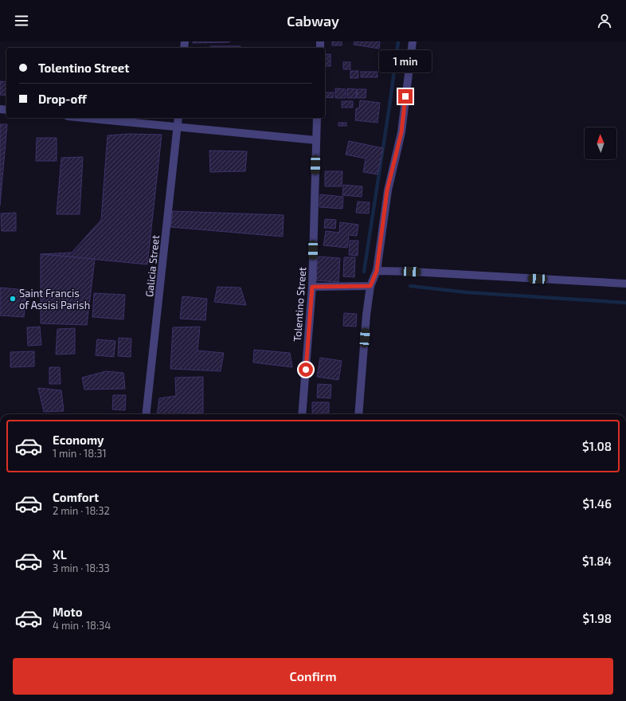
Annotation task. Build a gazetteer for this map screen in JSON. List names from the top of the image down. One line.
{"streets":{"street":["Galicia Street","Tolentino Street"]},"places":["Saint Francis of Assisi Parish"],"north":"top","page":{"header":"Cabway","banner":["Tolentino Street","Drop-off"],"bubble":"1 min","list":[{"name":"Economy","note":"1 min · 18:31","value":"$1.08"},{"name":"Comfort","note":"2 min · 18:32","value":"$1.46"},{"name":"XL","note":"3 min · 18:33","value":"$1.84"},{"name":"Moto","note":"4 min · 18:34","value":"$1.98"}],"buttons":"Confirm"}}
